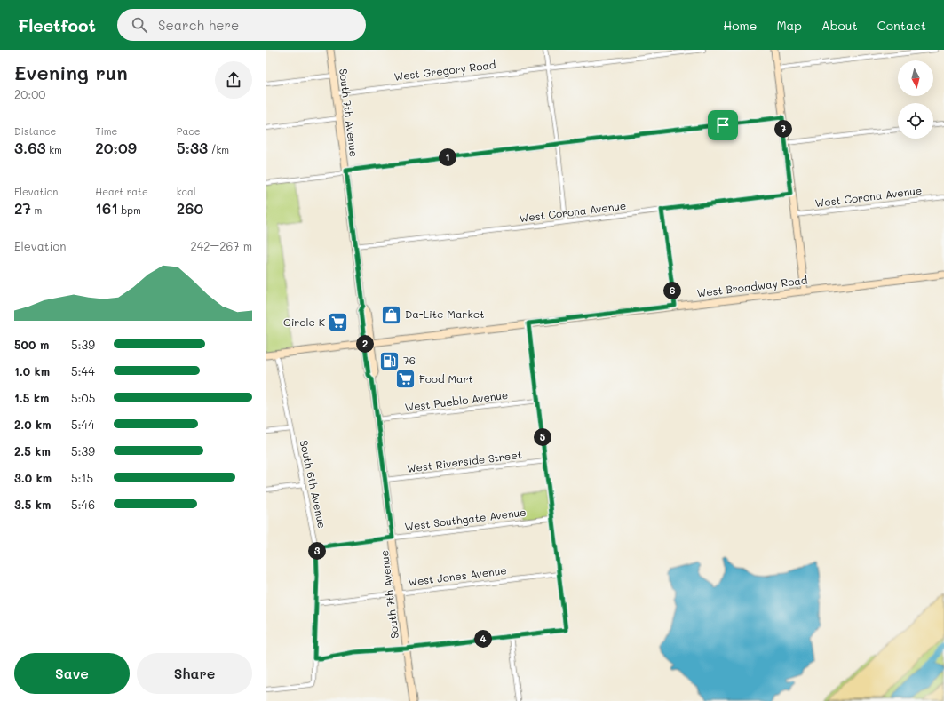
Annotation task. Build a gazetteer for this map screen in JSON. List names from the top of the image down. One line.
{"streets":{"main road":["South 7th Avenue","West Broadway Road"],"street":["West Gregory Road","West Corona Avenue","West Pueblo Avenue","West Riverside Street","South 6th Avenue","West Southgate Avenue","West Jones Avenue"]},"crossings":[["West Gregory Road","South 7th Avenue"],["South 7th Avenue","West Corona Avenue"],["South 7th Avenue","West Broadway Road"],["South 7th Avenue","West Pueblo Avenue"],["South 7th Avenue","West Riverside Street"],["South 7th Avenue","West Southgate Avenue"],["South 7th Avenue","West Jones Avenue"],["West Broadway Road","South 6th Avenue"],["South 6th Avenue","West Southgate Avenue"],["South 6th Avenue","West Jones Avenue"]],"places":{"shop":["Da-Lite Market"],"supermarket":["Circle K","Food Mart"],"fuel station":["76"]},"north":"bottom","page":{"header":"Fleetfoot","search":"Search here","nav":["Home","Map","About","Contact"],"heading":["Evening run","20:00"],"stats":[["Distance","3.63 km"],["Time","20:09"],["Pace","5:33 /km"],["Elevation","27 m"],["Heart rate","161 bpm"],["kcal","260"]],"pins":["7","1","6","2","5","3","4"],"chart":["Elevation","242–267 m"],"list":[{"name":"500 m","note":"5:39"},{"name":"1.0 km","note":"5:44"},{"name":"1.5 km","note":"5:05"},{"name":"2.0 km","note":"5:44"},{"name":"2.5 km","note":"5:39"},{"name":"3.0 km","note":"5:15"},{"name":"3.5 km","note":"5:46"}],"buttons":["Save","Share"]}}
